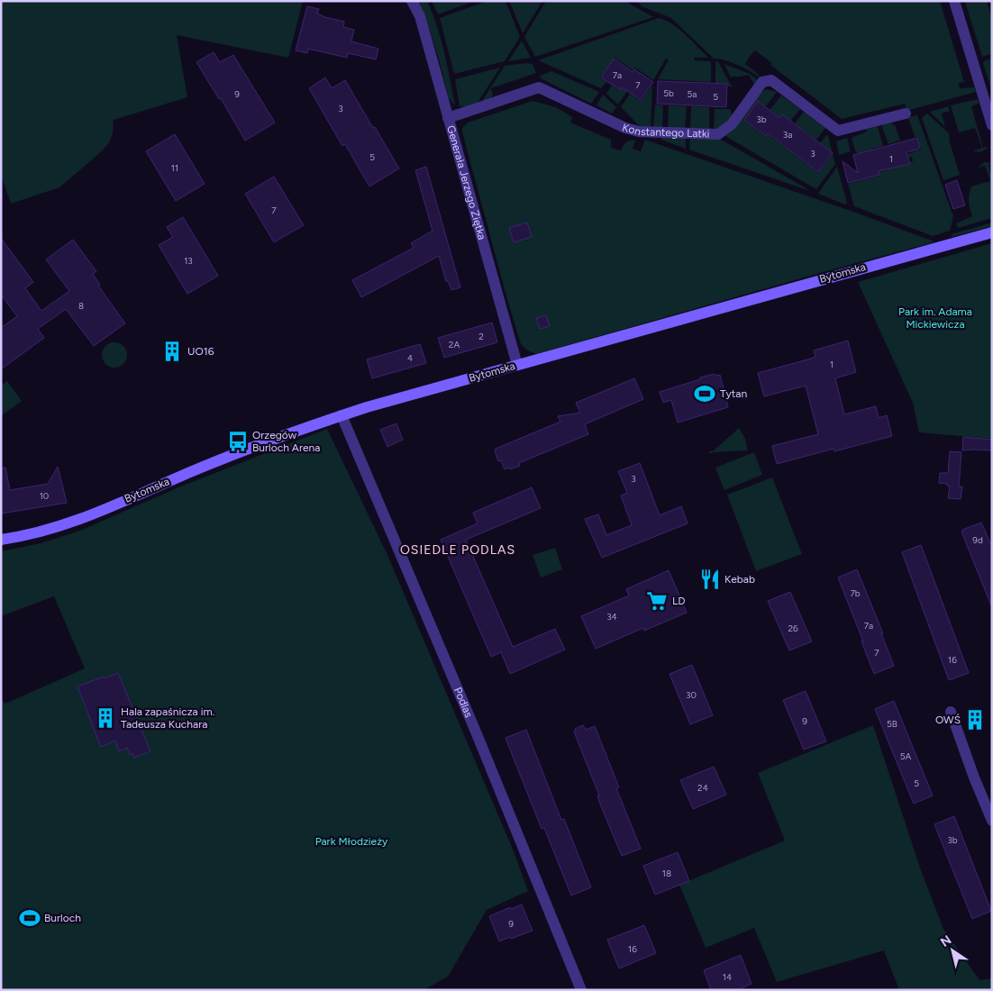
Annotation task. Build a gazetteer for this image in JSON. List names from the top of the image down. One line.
{"streets":{"street":["Konstantego Latki","Generała Jerzego Ziętka","Bytomska","Podlas"]},"crossings":[["Konstantego Latki","Generała Jerzego Ziętka"],["Generała Jerzego Ziętka","Bytomska"],["Bytomska","Podlas"]],"districts":["OSIEDLE PODLAS"],"parks":["Park im. Adama Mickiewicza","Park Młodzieży"],"places":{"building":["UO16","Hala zapaśnicza im. Tadeusza Kuchara","OWŚ"],"sports":["Tytan","Burloch"],"bus stop":["Orzegów Burloch Arena"],"restaurant":["Kebab"],"supermarket":["LD"]},"house_numbers":["7a","7","5b","9","5a","5","3","3b","3a","3","5","1","11","7","13","8","2","2A","4","1","3","10","9d","7b","34","7a","26","7","16","30","9","5B","5A","5","24","3b","18","9","16","14"],"north":"top left"}
